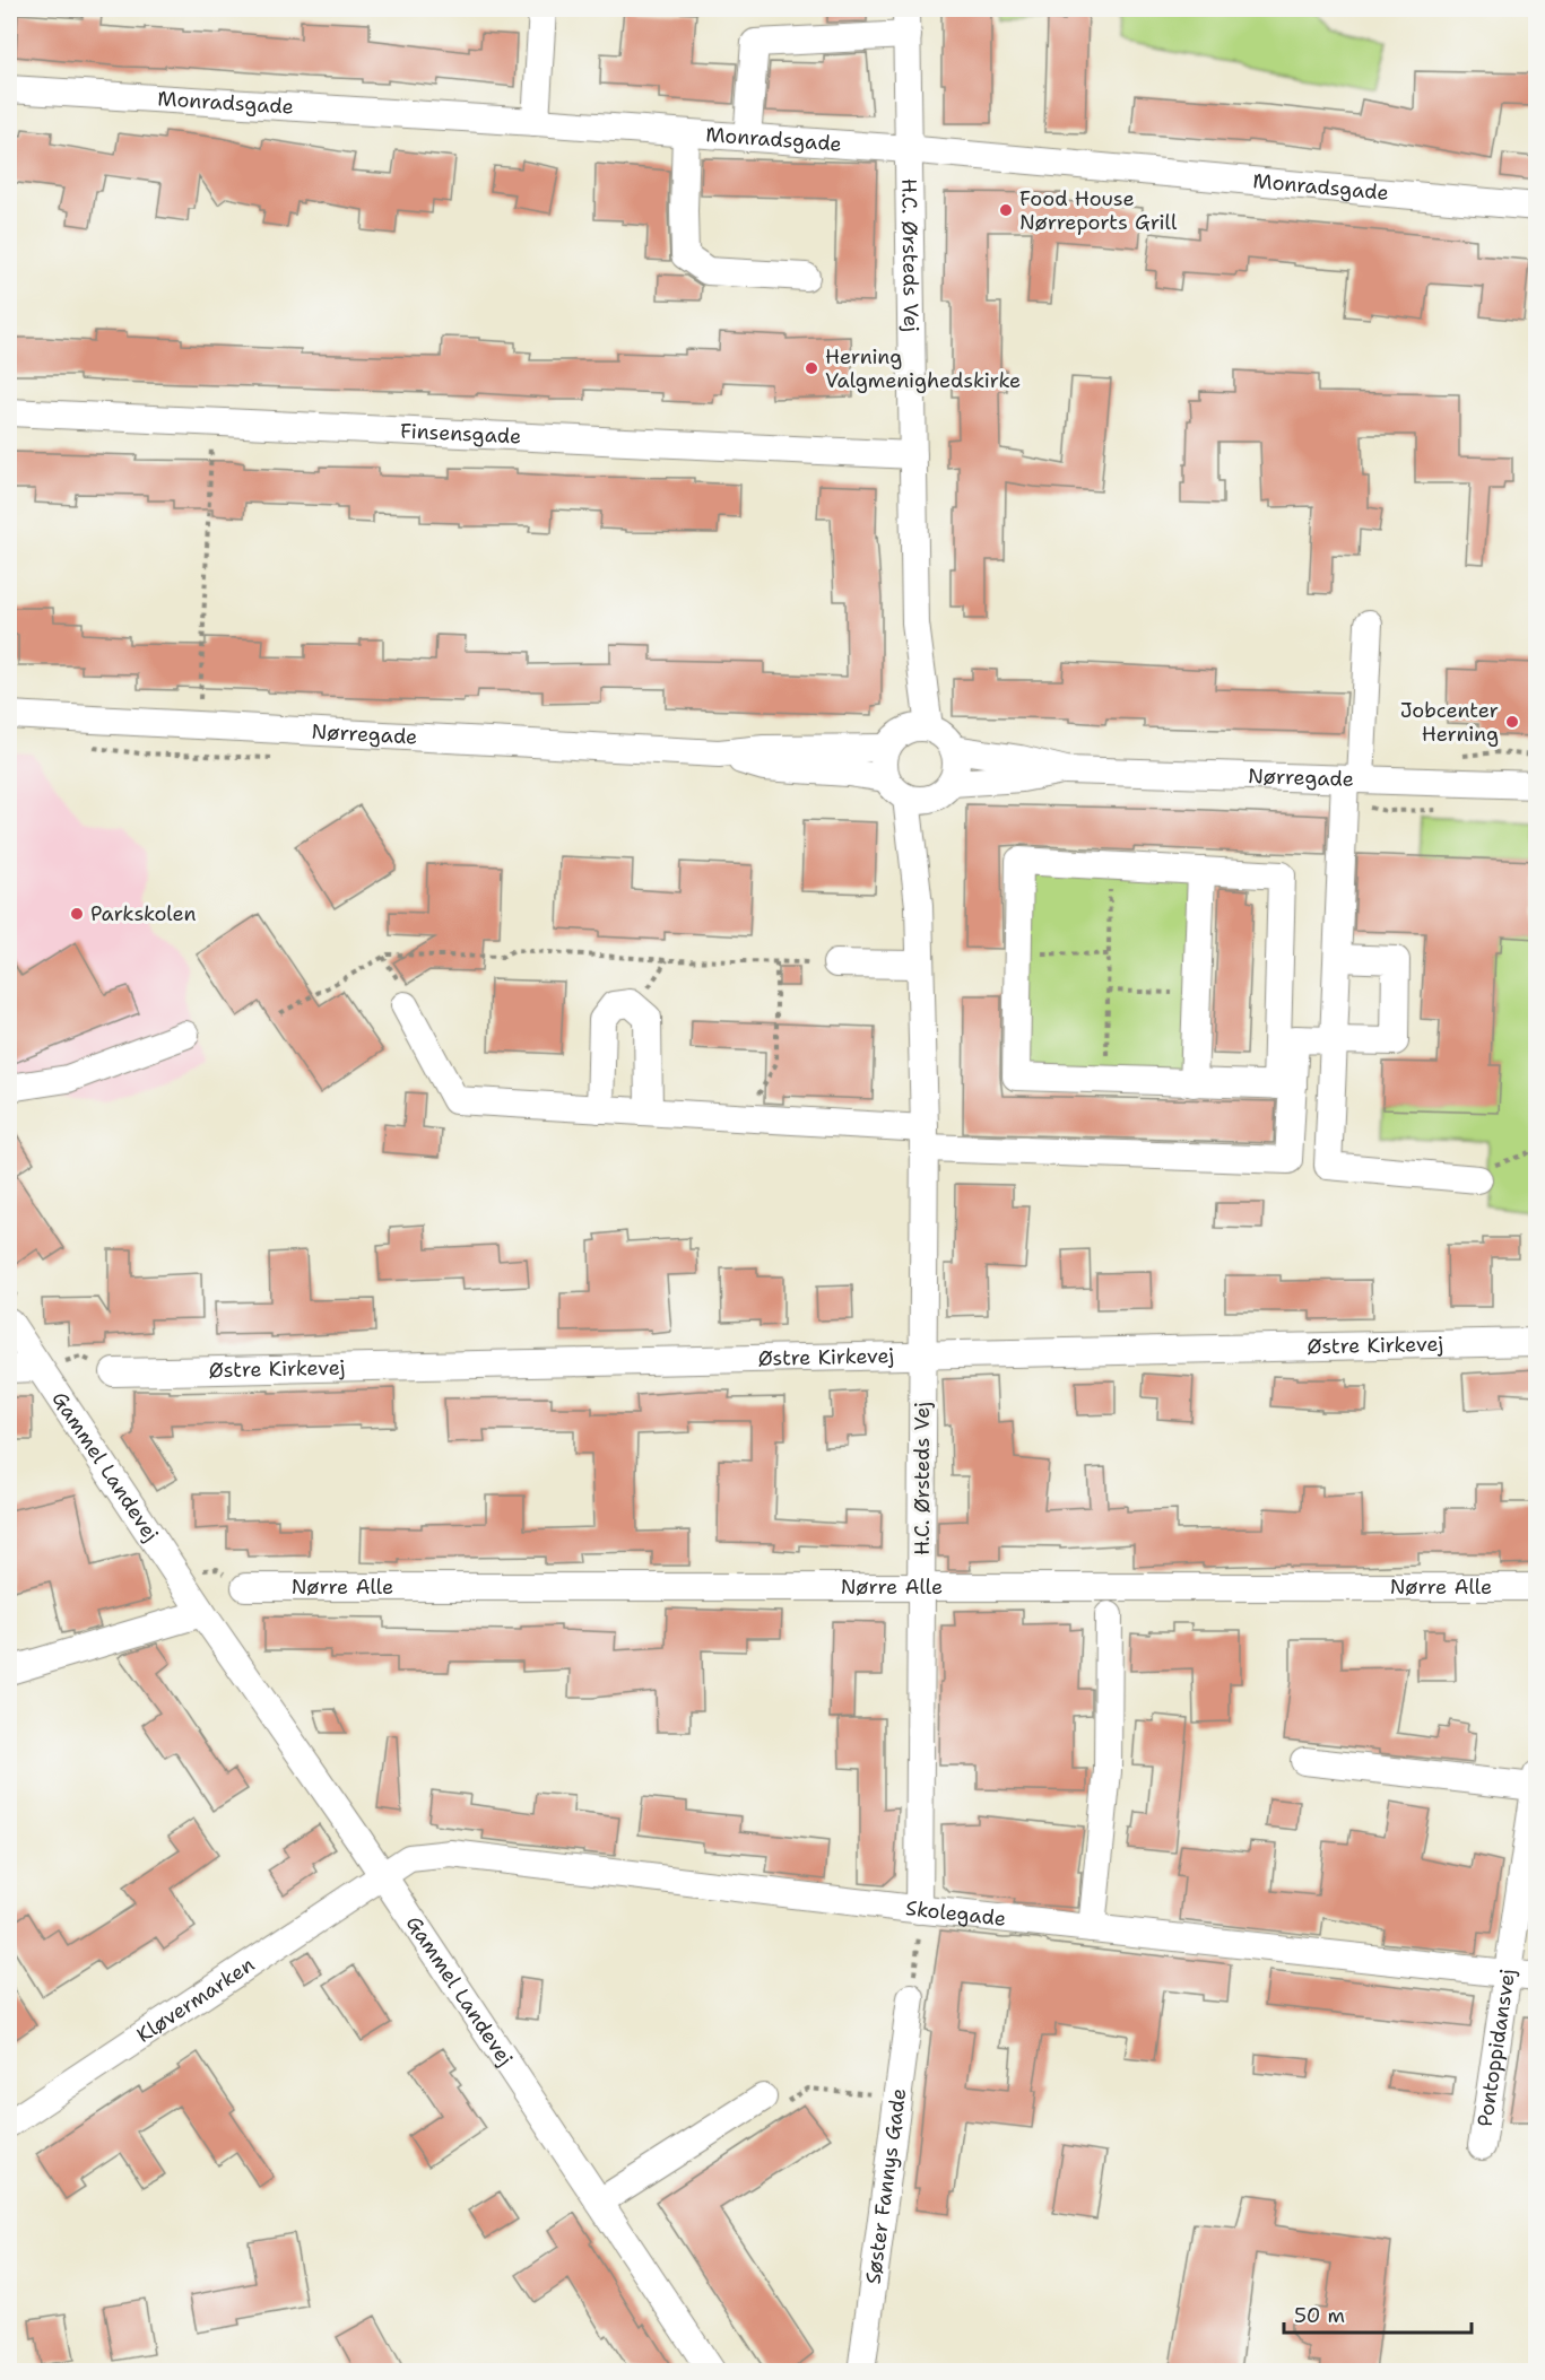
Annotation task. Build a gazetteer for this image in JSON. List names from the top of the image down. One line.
{"streets":{"street":["Monradsgade","H.C. Ørsteds Vej","Finsensgade","Nørregade","Østre Kirkevej","Gammel Landevej","Nørre Alle","Skolegade","Kløvermarken","Pontoppidansvej","Søster Fannys Gade"]},"crossings":[["Monradsgade","H.C. Ørsteds Vej"],["H.C. Ørsteds Vej","Finsensgade"],["H.C. Ørsteds Vej","Nørregade"],["H.C. Ørsteds Vej","Østre Kirkevej"],["H.C. Ørsteds Vej","Nørre Alle"],["H.C. Ørsteds Vej","Skolegade"],["Gammel Landevej","Skolegade"],["Gammel Landevej","Kløvermarken"],["Skolegade","Kløvermarken"],["Skolegade","Pontoppidansvej"]],"places":["Food House Nørreports Grill","Herning Valgmenighedskirke","Jobcenter Herning","Parkskolen"],"scale_bar":"50 m"}
